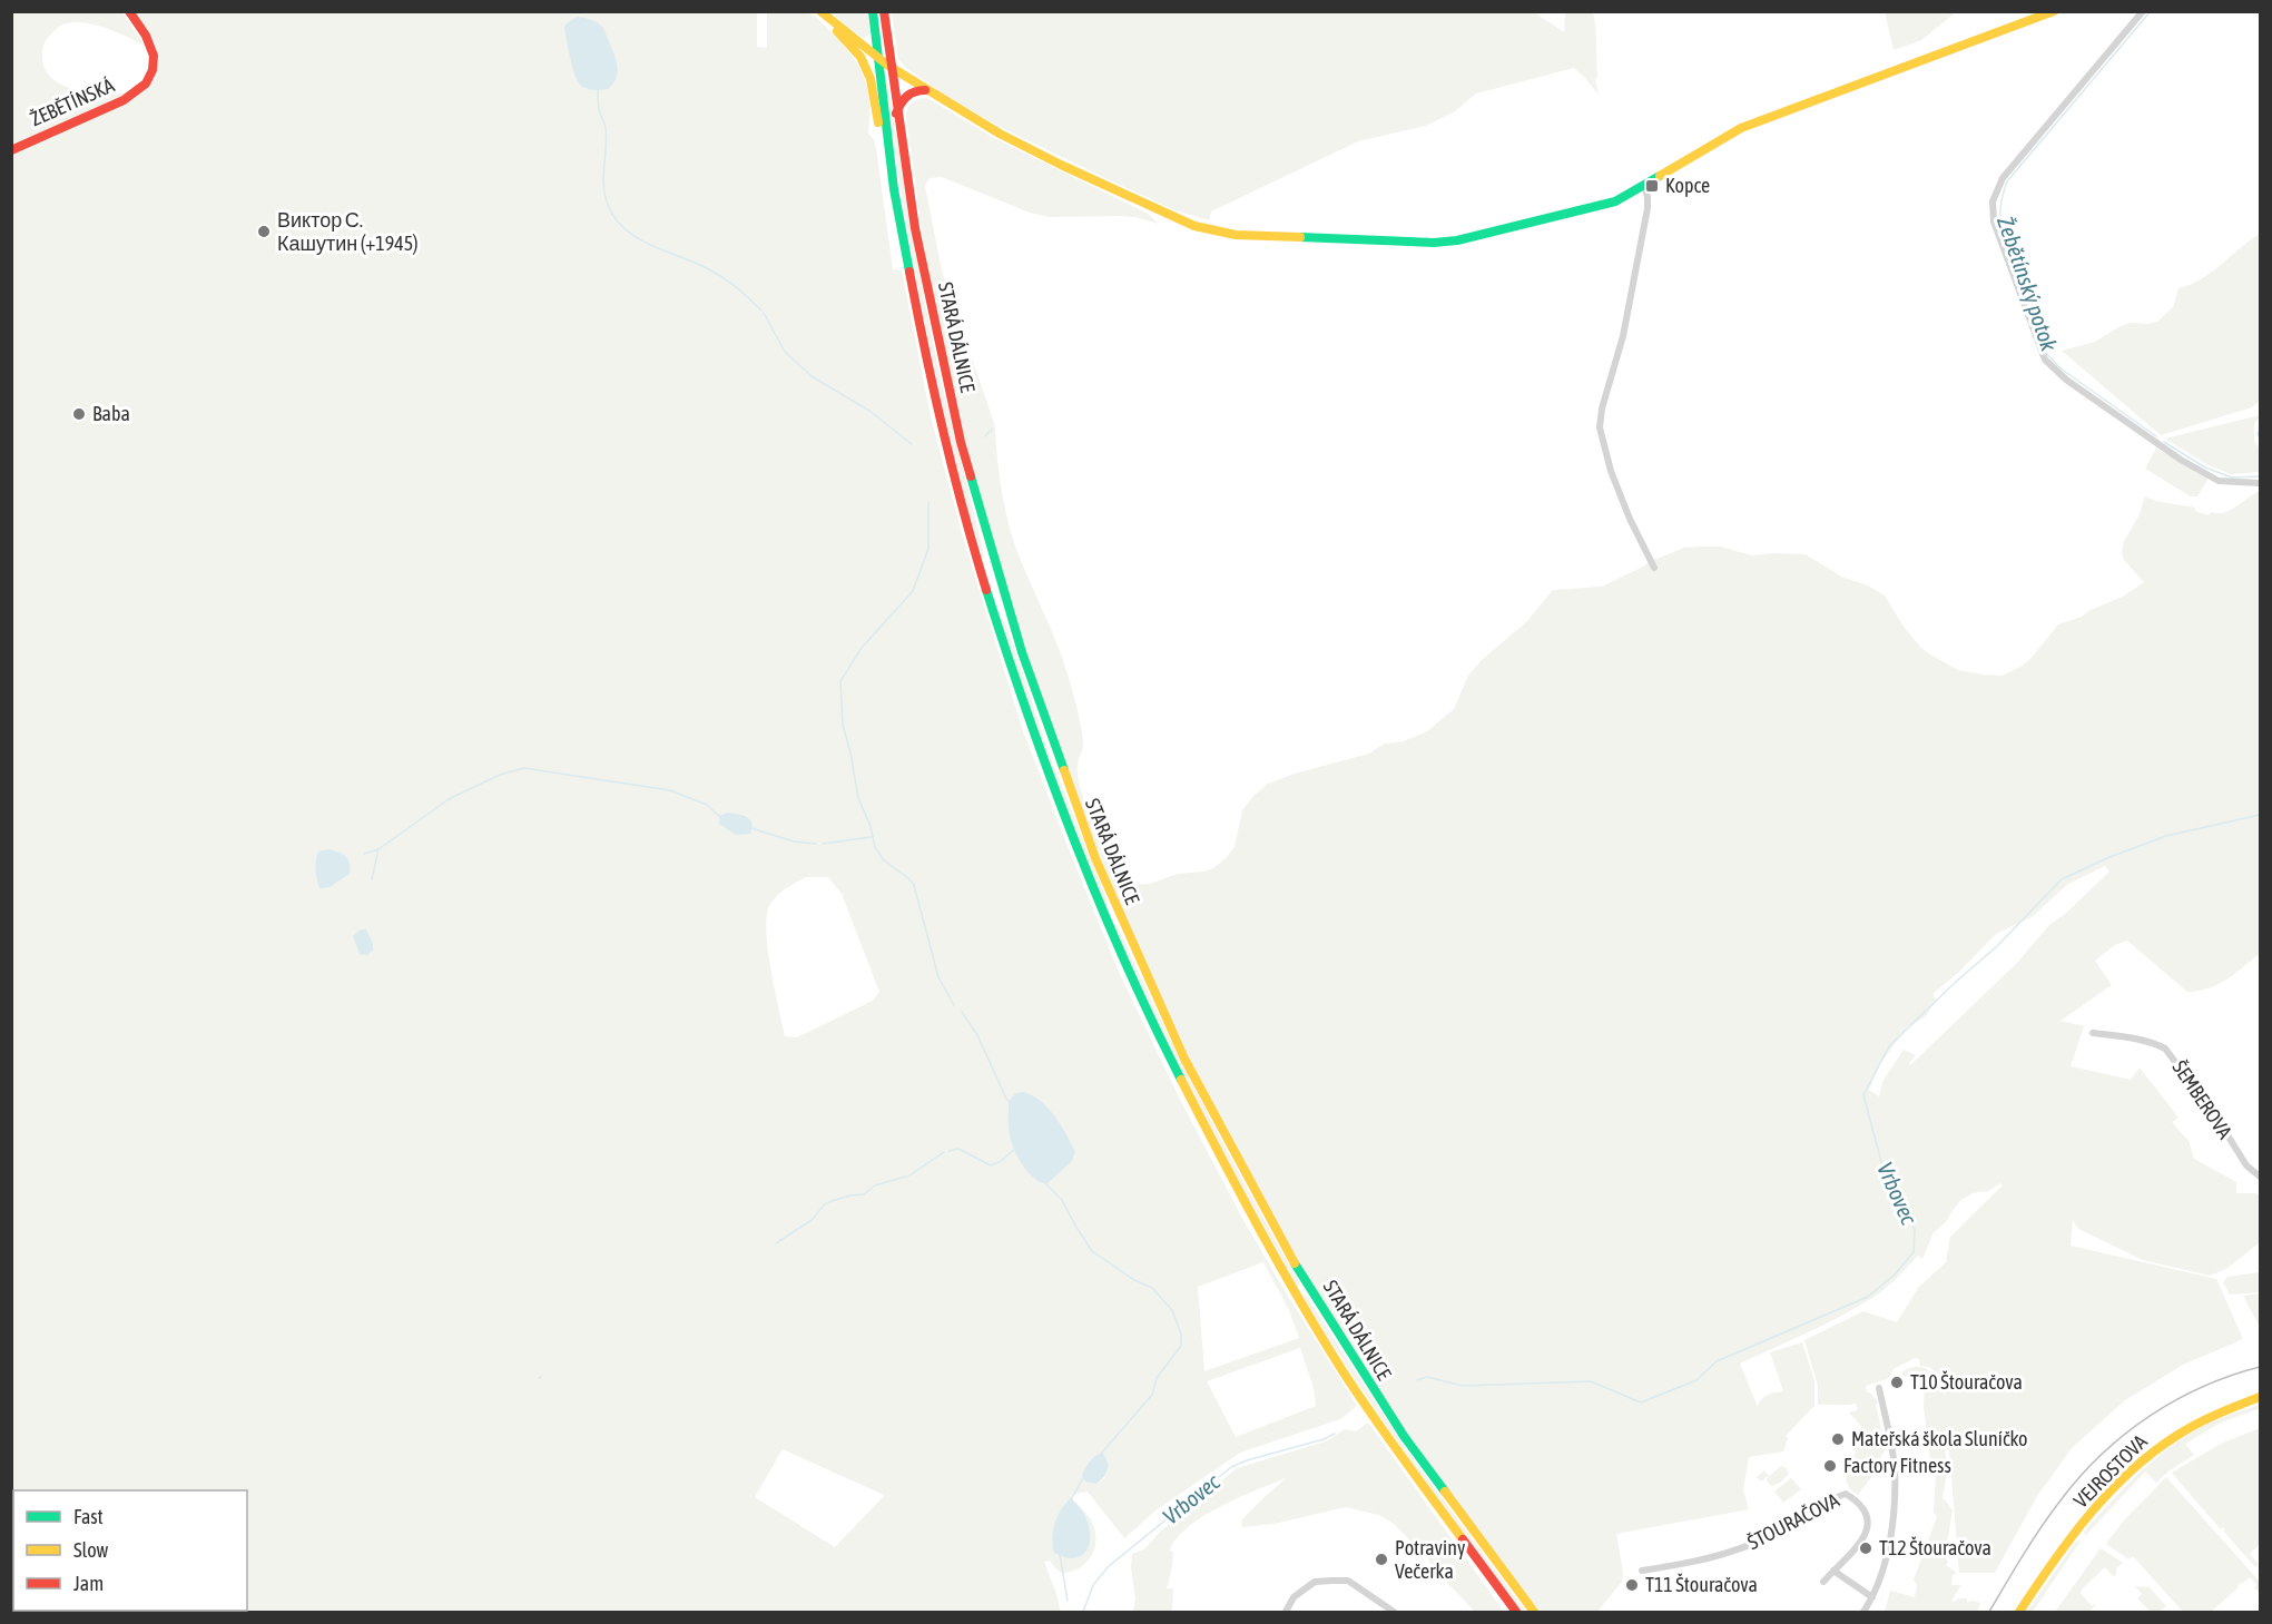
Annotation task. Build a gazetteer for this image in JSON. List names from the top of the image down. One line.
{"streets":{"main road":["ŽEBĚTÍNSKÁ","STARÁ DÁLNICE","VEJROSTOVA"],"street":["ŠEMBEROVA","ŠTOURAČOVA"]},"water":["Žebětínský potok","Vrbovec"],"places":{"transit":["Kopce"],"other":["Виктор С. Кашутин (+1945)","Baba","T10 Štouračova","Mateřská škola Sluníčko","Factory Fitness","T12 Štouračova","Potraviny Večerka","T11 Štouračova"]},"legend":["Fast","Slow","Jam"]}
